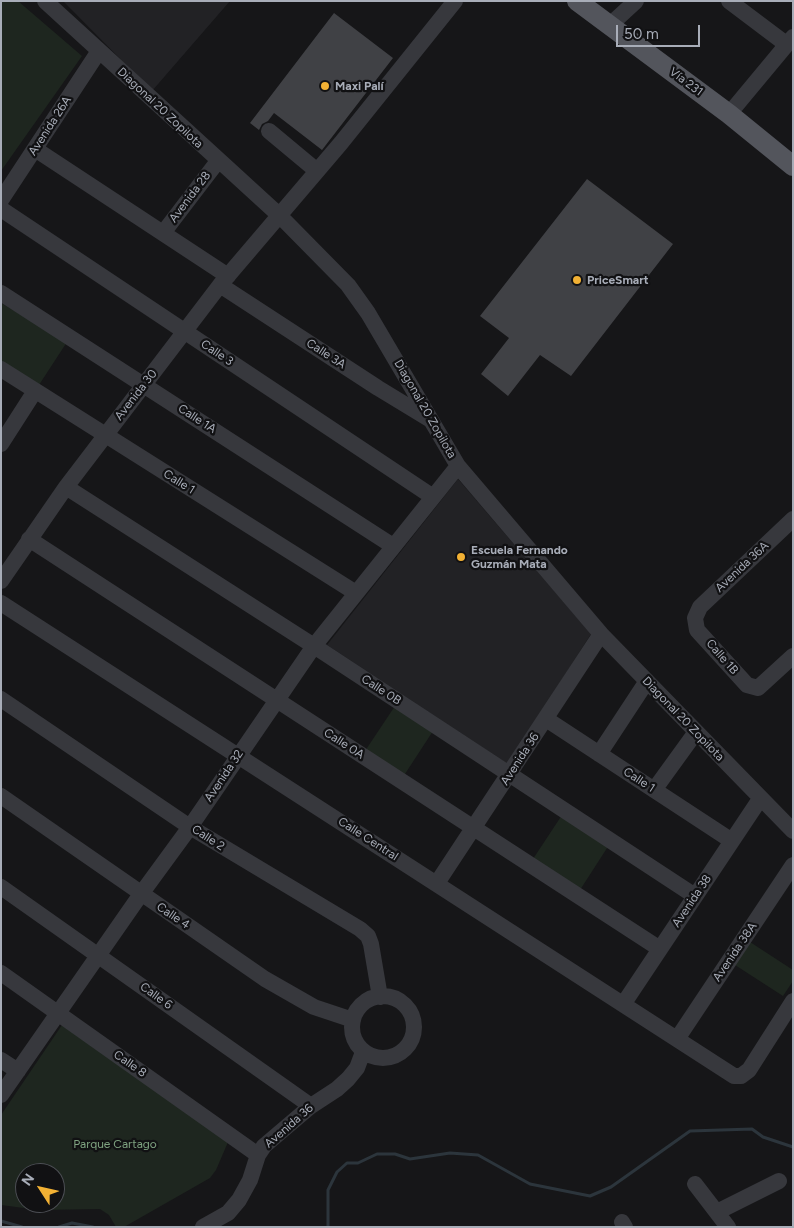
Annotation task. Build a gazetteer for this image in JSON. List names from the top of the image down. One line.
{"streets":{"main road":["Vía 231"],"street":["Diagonal 20 Zopilota","Avenida 26A","Avenida 28","Calle 3","Calle 3A","Avenida 30","Calle 1A","Calle 1","Avenida 36A","Calle 1B","Calle 0B","Calle 0A","Avenida 36","Avenida 32","Calle 2","Calle Central","Avenida 38","Calle 4","Avenida 38A","Calle 6","Calle 8"]},"crossings":[["Diagonal 20 Zopilota","Avenida 26A"],["Diagonal 20 Zopilota","Avenida 28"],["Diagonal 20 Zopilota","Calle 3A"],["Diagonal 20 Zopilota","Avenida 30"],["Diagonal 20 Zopilota","Avenida 36"],["Diagonal 20 Zopilota","Avenida 32"],["Diagonal 20 Zopilota","Avenida 38"],["Avenida 26A","Calle 3A"],["Avenida 28","Calle 3A"],["Calle 3","Avenida 30"],["Calle 3","Avenida 32"],["Calle 3A","Avenida 30"],["Avenida 30","Calle 1A"],["Avenida 30","Calle 1"],["Avenida 30","Calle 0B"],["Avenida 30","Calle 0A"],["Calle 1A","Avenida 32"],["Calle 1","Avenida 36"],["Calle 1","Avenida 32"],["Calle 1","Avenida 38"],["Avenida 36A","Calle 1B"],["Calle 0B","Avenida 36"],["Calle 0B","Avenida 32"],["Calle 0B","Avenida 38"],["Calle 0A","Avenida 36"],["Calle 0A","Avenida 32"],["Calle 0A","Avenida 38"],["Avenida 36","Calle 2"],["Avenida 36","Calle Central"],["Avenida 36","Calle 4"],["Avenida 36","Calle 6"],["Avenida 36","Calle 8"],["Avenida 32","Calle 2"],["Avenida 32","Calle Central"],["Avenida 32","Calle 4"],["Avenida 32","Calle 6"],["Avenida 32","Calle 8"],["Calle 2","Calle 4"],["Calle Central","Avenida 38"],["Calle Central","Avenida 38A"]],"parks":["Parque Cartago"],"places":["Maxi Palí","PriceSmart","Escuela Fernando Guzmán Mata"],"scale_bar":"50 m","north":"top left"}
